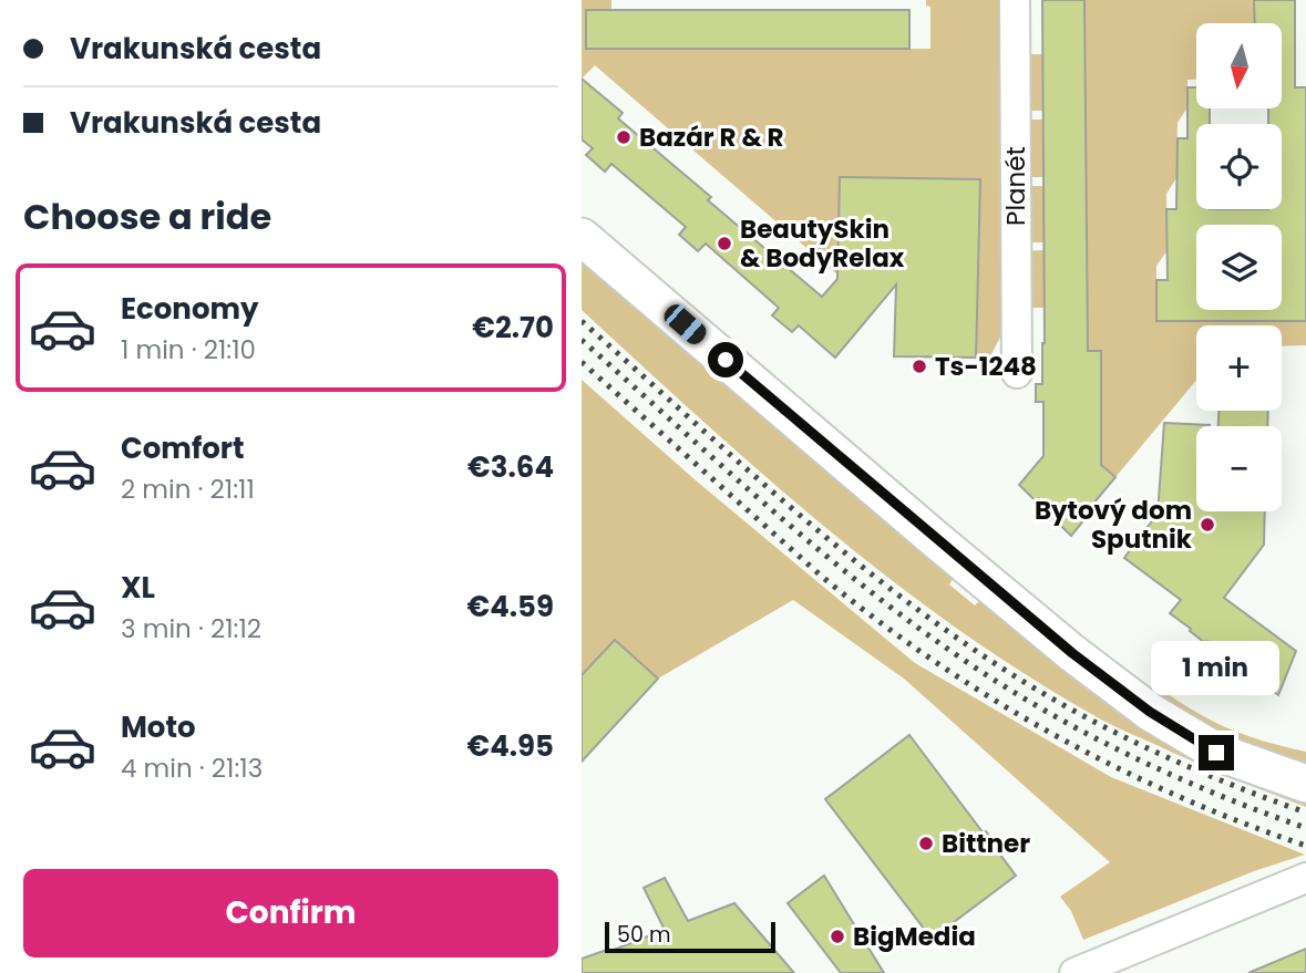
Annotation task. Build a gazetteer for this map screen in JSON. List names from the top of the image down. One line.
{"streets":{"street":["Planét"]},"places":["Bazár R & R","BeautySkin & BodyRelax","Ts-1248","Bytový dom Sputnik","Bittner","BigMedia"],"scale_bar":"50 m","north":"bottom","page":{"banner":["Vrakunská cesta","Vrakunská cesta"],"map_buttons":["+","−"],"heading":"Choose a ride","list":[{"name":"Economy","note":"1 min · 21:10","value":"€2.70"},{"name":"Comfort","note":"2 min · 21:11","value":"€3.64"},{"name":"XL","note":"3 min · 21:12","value":"€4.59"},{"name":"Moto","note":"4 min · 21:13","value":"€4.95"}],"bubble":"1 min","buttons":"Confirm","scale":"50 m"}}
